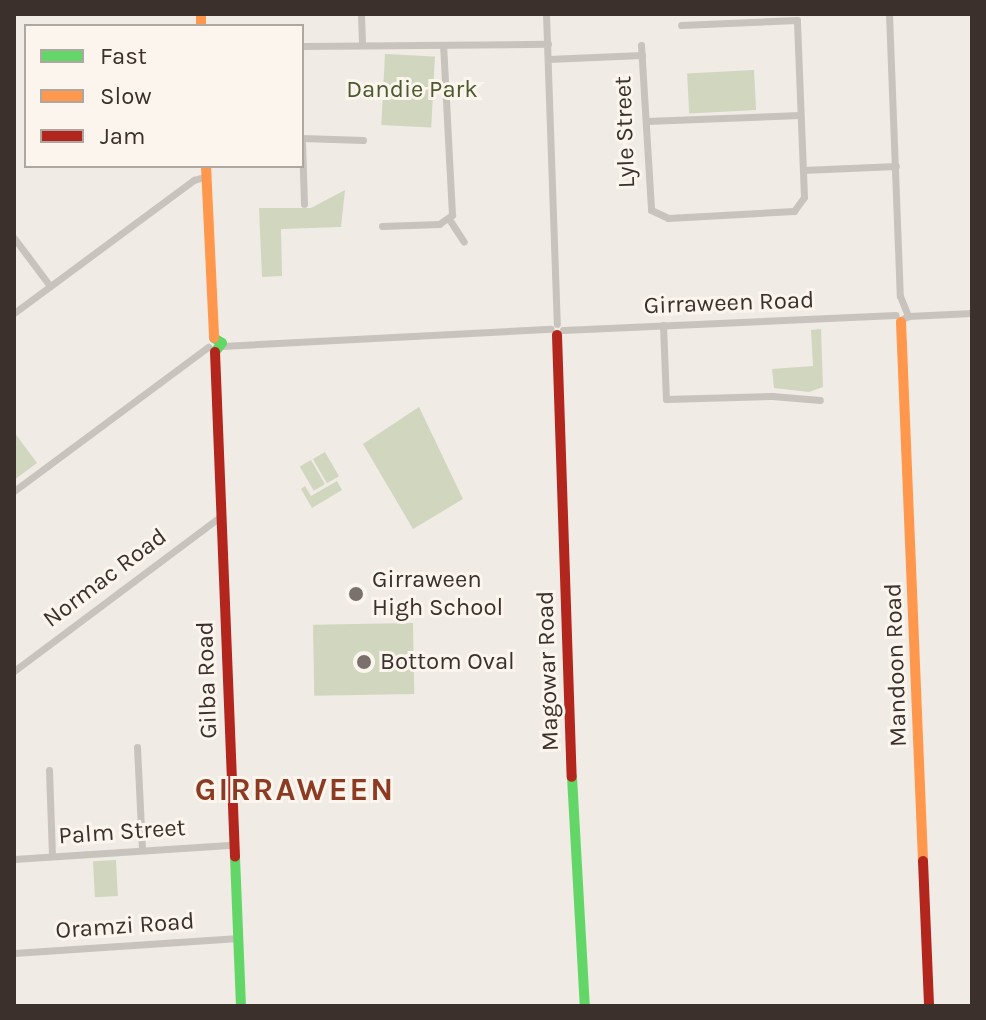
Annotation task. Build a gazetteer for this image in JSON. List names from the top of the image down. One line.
{"streets":{"street":["Lyle Street","Girraween Road","Normac Road","Mandoon Road","Magowar Road","Gilba Road","Palm Street","Oramzi Road"]},"crossings":[["Girraween Road","Mandoon Road"],["Girraween Road","Magowar Road"],["Girraween Road","Gilba Road"],["Normac Road","Gilba Road"],["Gilba Road","Palm Street"],["Gilba Road","Oramzi Road"]],"districts":["GIRRAWEEN"],"parks":["Dandie Park"],"places":["Girraween High School","Bottom Oval"],"legend":["Fast","Slow","Jam"]}
